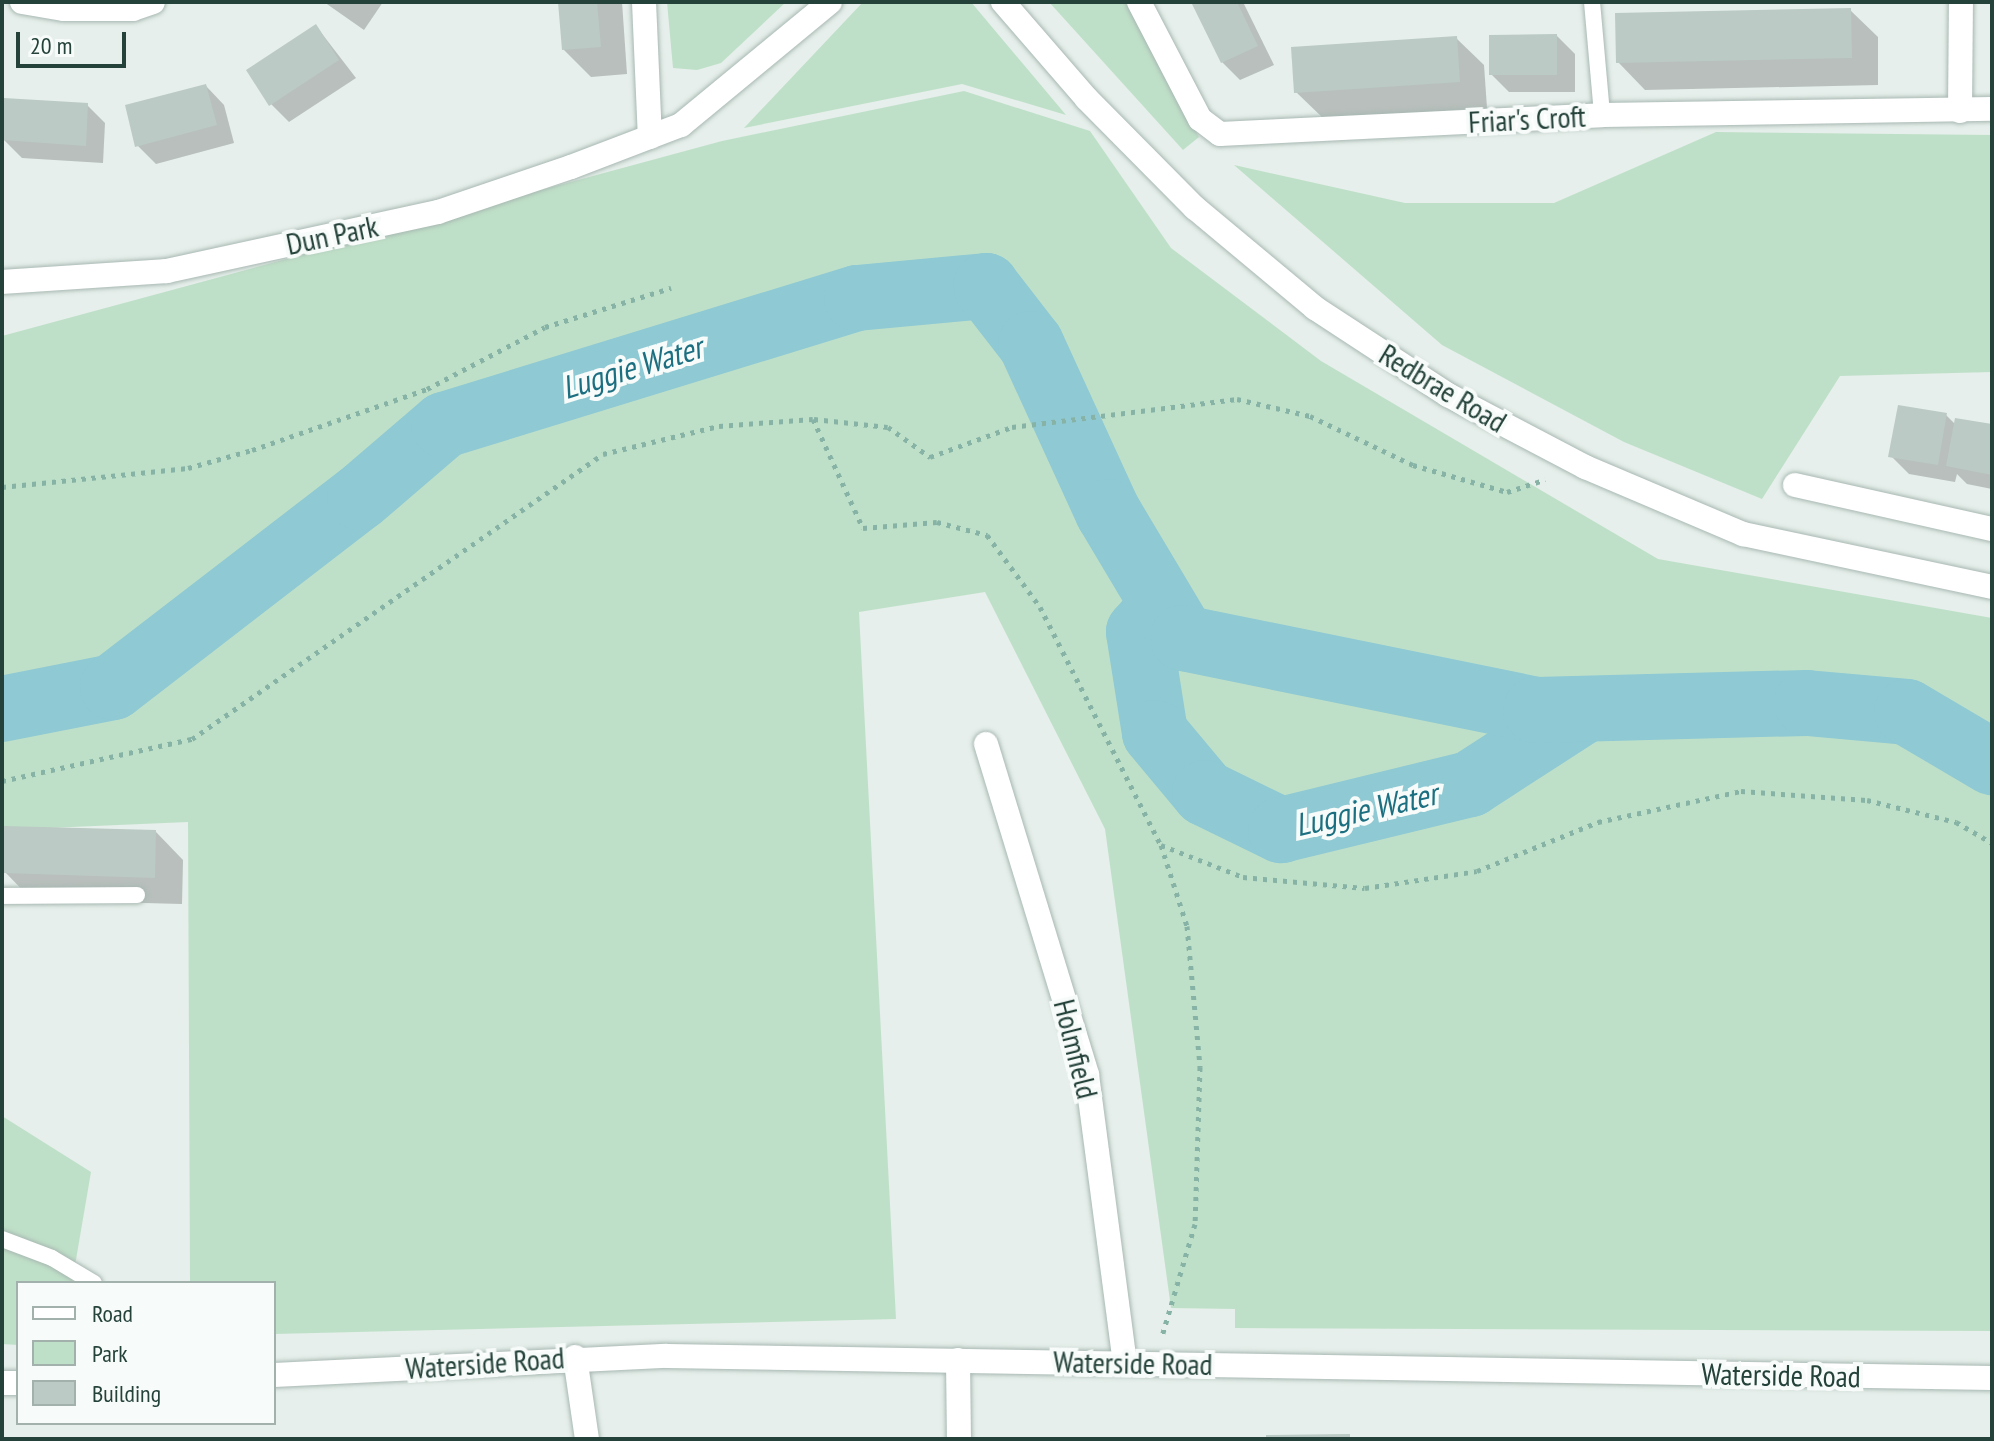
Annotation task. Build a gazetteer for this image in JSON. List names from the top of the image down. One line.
{"streets":{"street":["Friar's Croft","Dun Park","Redbrae Road","Holmfield","Waterside Road"]},"crossings":[["Holmfield","Waterside Road"]],"water":["Luggie Water"],"legend":["Road","Park","Building"],"scale_bar":"20 m"}
